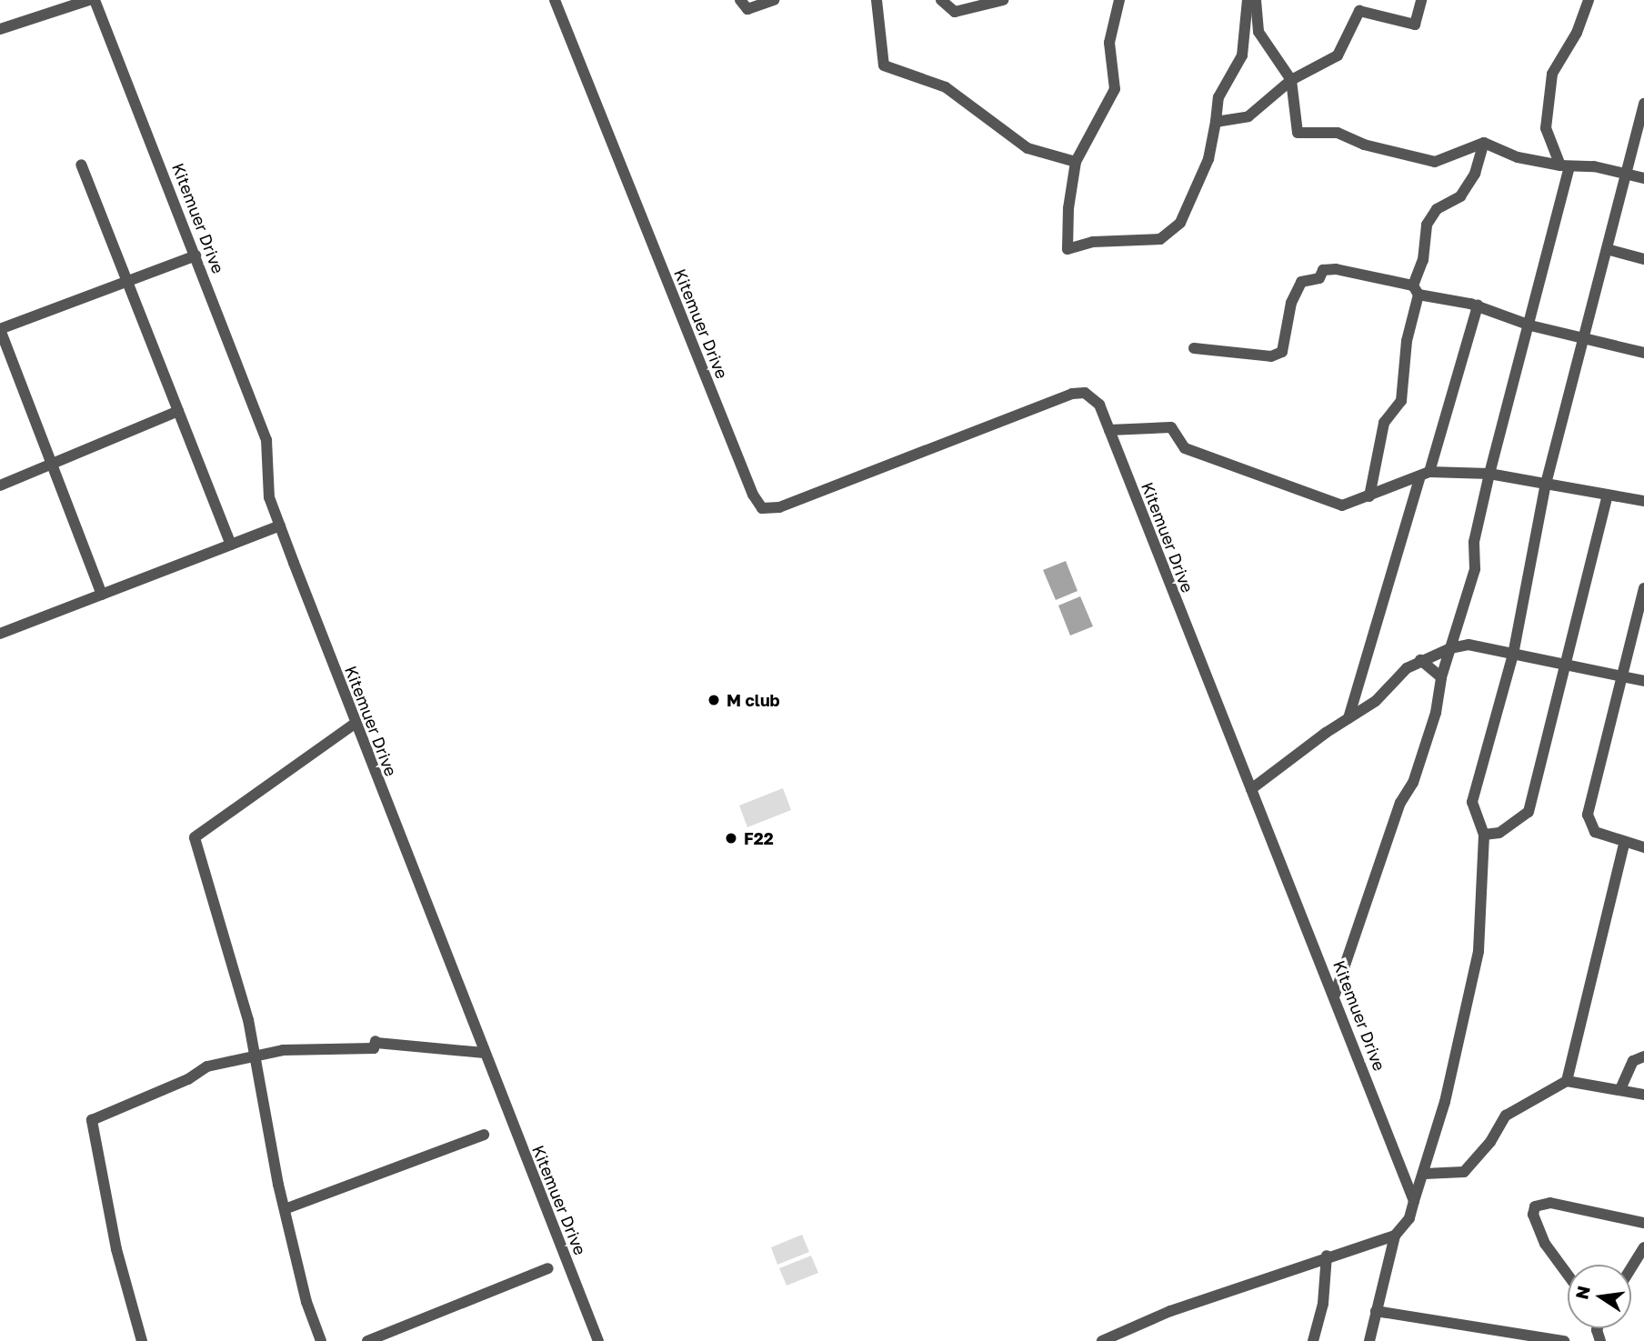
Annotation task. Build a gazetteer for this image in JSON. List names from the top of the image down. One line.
{"streets":{"street":["Kitemuer Drive"]},"places":["M club","F22"],"north":"left"}
